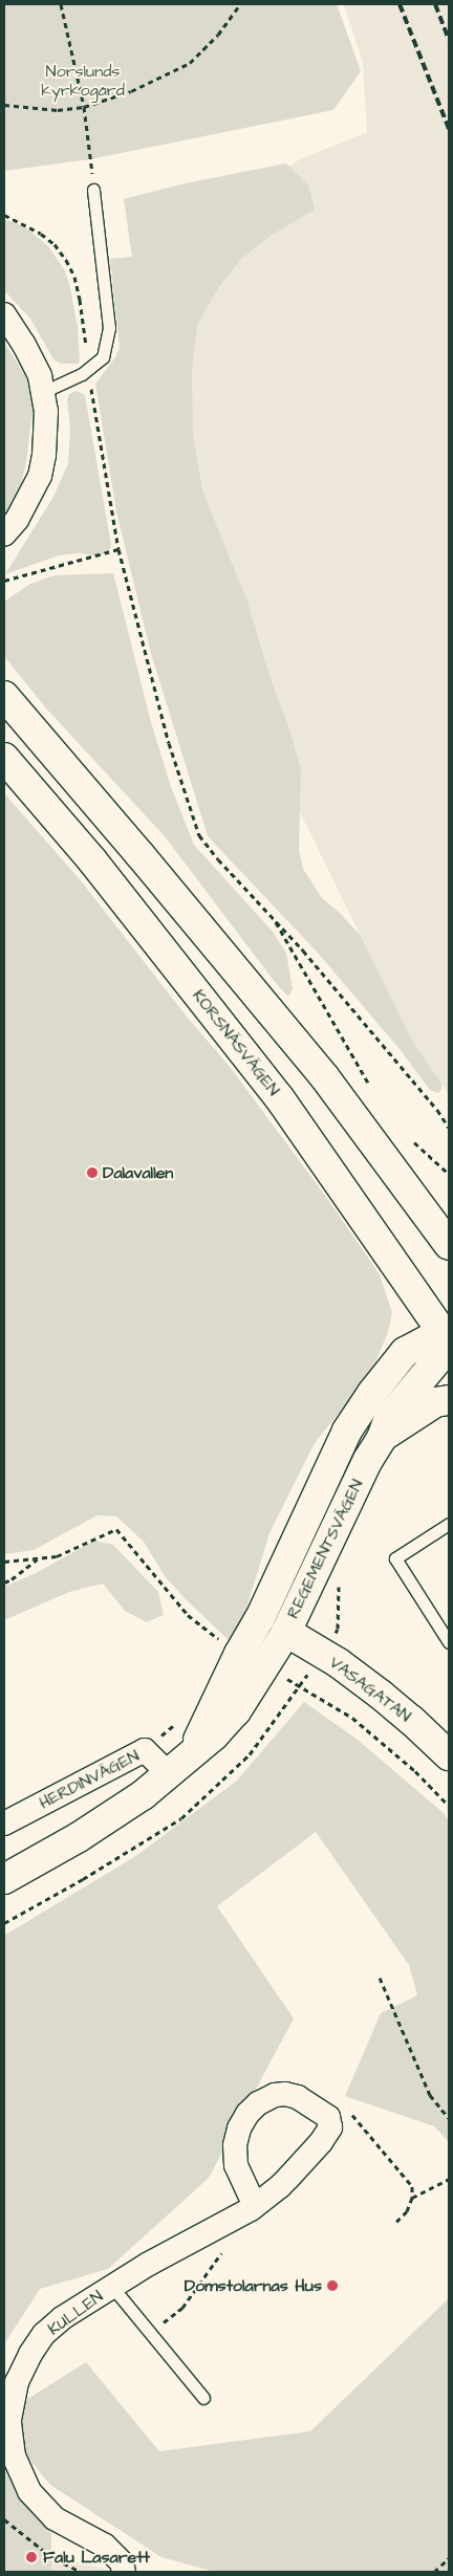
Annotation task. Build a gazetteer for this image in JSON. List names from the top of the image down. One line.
{"streets":{"main road":["KORSNÄSVÄGEN","REGEMENTSVÄGEN","VASAGATAN"],"street":["HERDINVÄGEN","KULLEN"]},"crossings":[["KORSNÄSVÄGEN","REGEMENTSVÄGEN"],["REGEMENTSVÄGEN","VASAGATAN"],["REGEMENTSVÄGEN","HERDINVÄGEN"]],"parks":["Norslunds kyrkogård"],"places":["Dalavallen","Domstolarnas Hus","Falu Lasarett"]}
